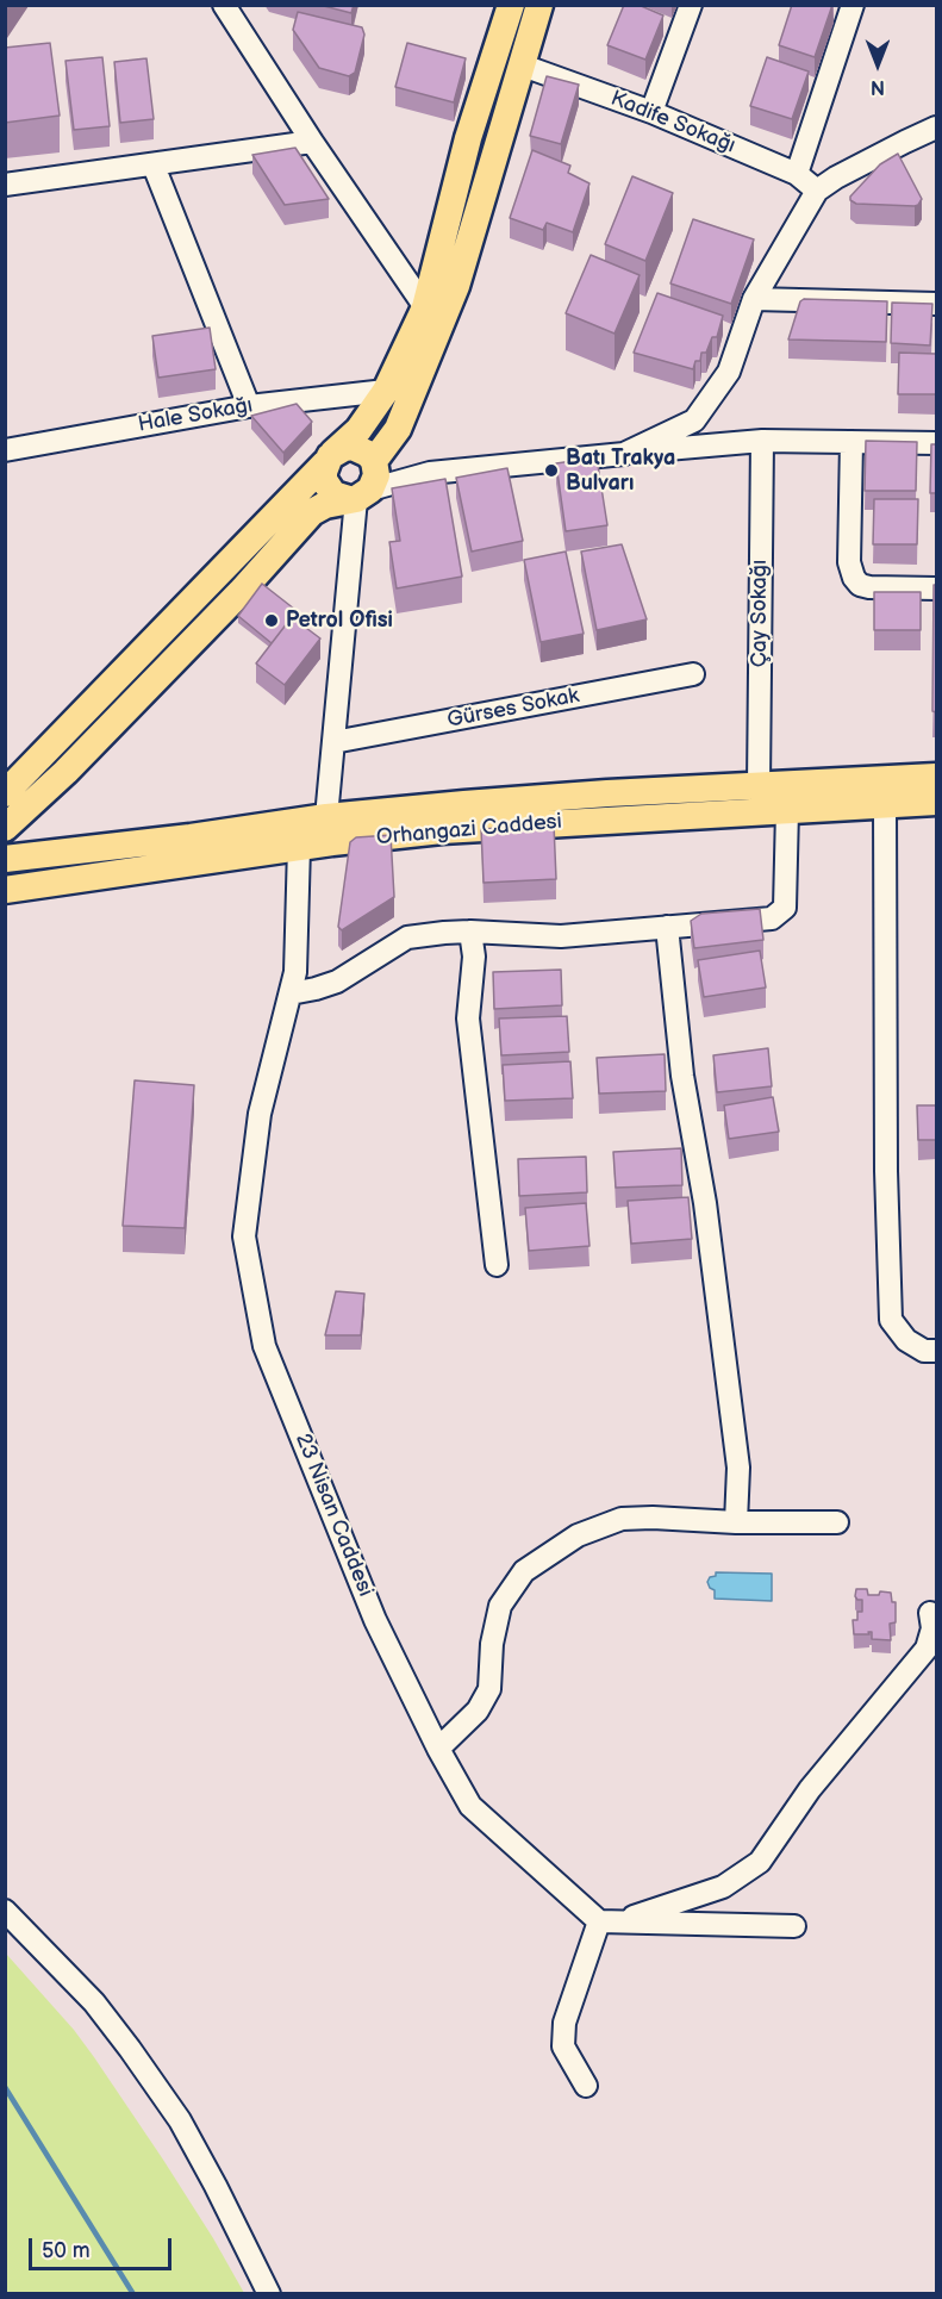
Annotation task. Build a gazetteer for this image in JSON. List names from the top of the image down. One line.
{"streets":{"main road":["Orhangazi Caddesi"],"street":["Kadife Sokağı","Hale Sokağı","Çay Sokağı","Gürses Sokak","23 Nisan Caddesi"]},"crossings":[["Çay Sokağı","Orhangazi Caddesi"],["Orhangazi Caddesi","23 Nisan Caddesi"]],"places":["Batı Trakya Bulvarı","Petrol Ofisi"],"scale_bar":"50 m","north":"bottom"}
